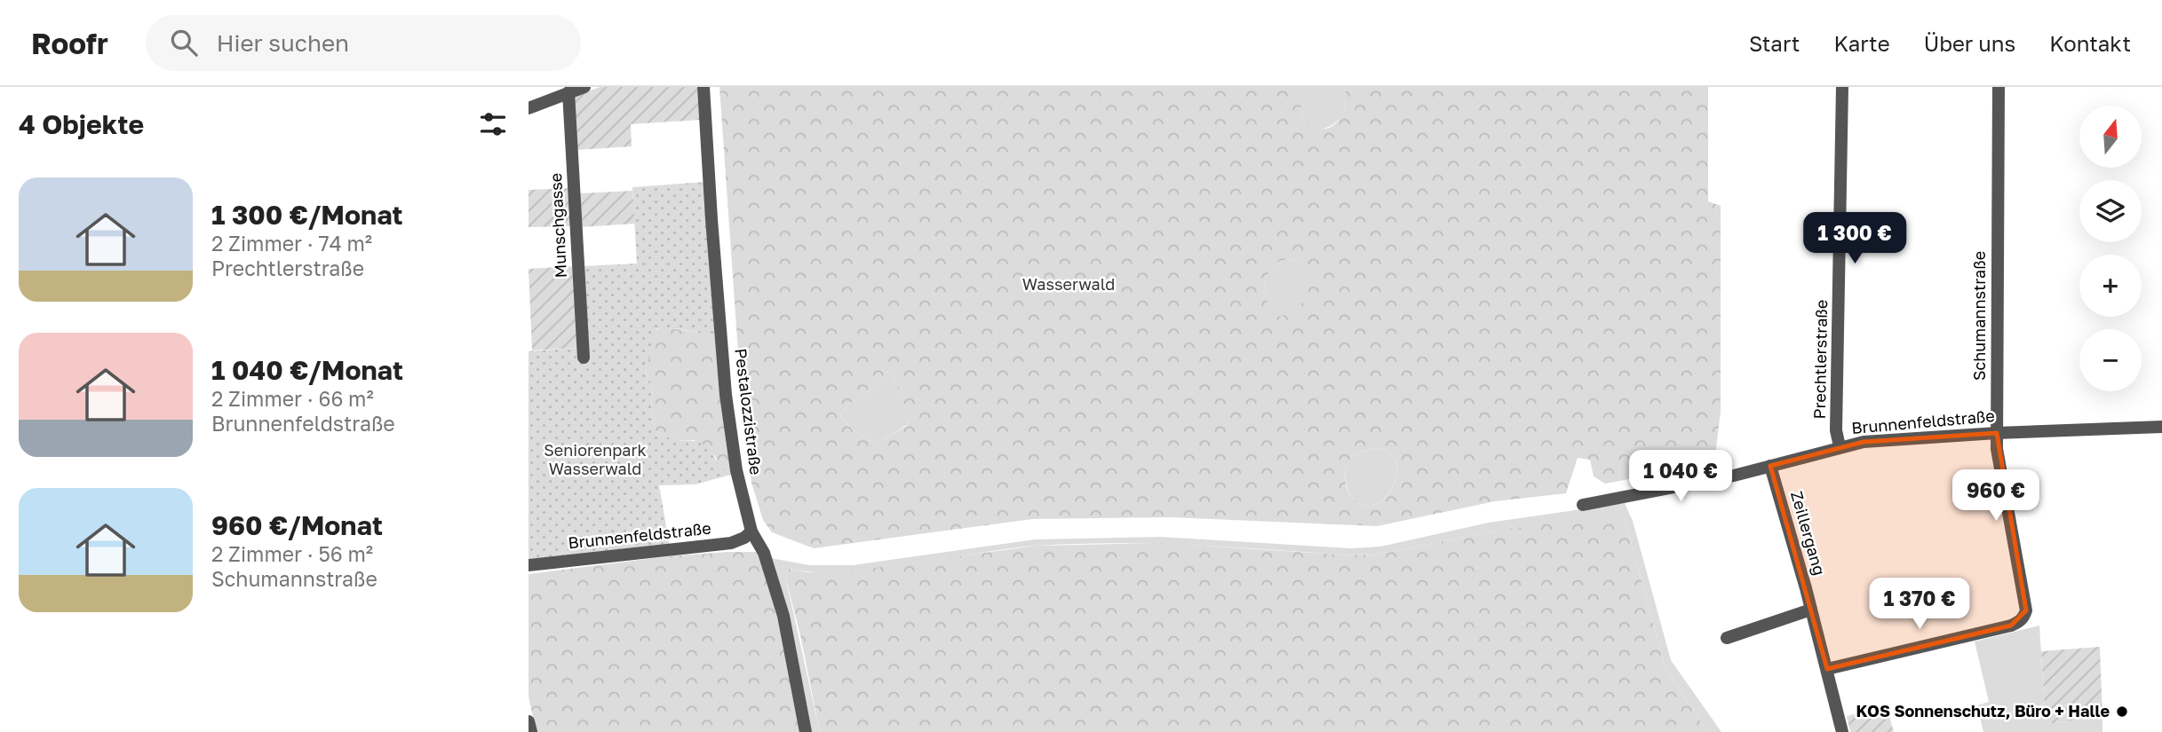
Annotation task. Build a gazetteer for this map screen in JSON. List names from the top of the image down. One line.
{"streets":{"street":["Munschgasse","Schumannstraße","Prechtlerstraße","Pestalozzistraße","Brunnenfeldstraße","Zeillergang"]},"crossings":[["Schumannstraße","Brunnenfeldstraße"],["Schumannstraße","Zeillergang"],["Prechtlerstraße","Brunnenfeldstraße"],["Pestalozzistraße","Brunnenfeldstraße"],["Brunnenfeldstraße","Zeillergang"]],"parks":["Wasserwald","Seniorenpark Wasserwald"],"places":["KOS Sonnenschutz, Büro + Halle"],"north":"top","page":{"header":"Roofr","search":"Hier suchen","nav":["Start","Karte","Über uns","Kontakt"],"heading":"4 Objekte","map_buttons":["+","−"],"list":[{"name":"1 300 €/Monat","note":"2 Zimmer · 74 m² · Prechtlerstraße"},{"name":"1 040 €/Monat","note":"2 Zimmer · 66 m² · Brunnenfeldstraße"},{"name":"960 €/Monat","note":"2 Zimmer · 56 m² · Schumannstraße"}],"price":["1 300 €","1 040 €","960 €","1 370 €"]}}
